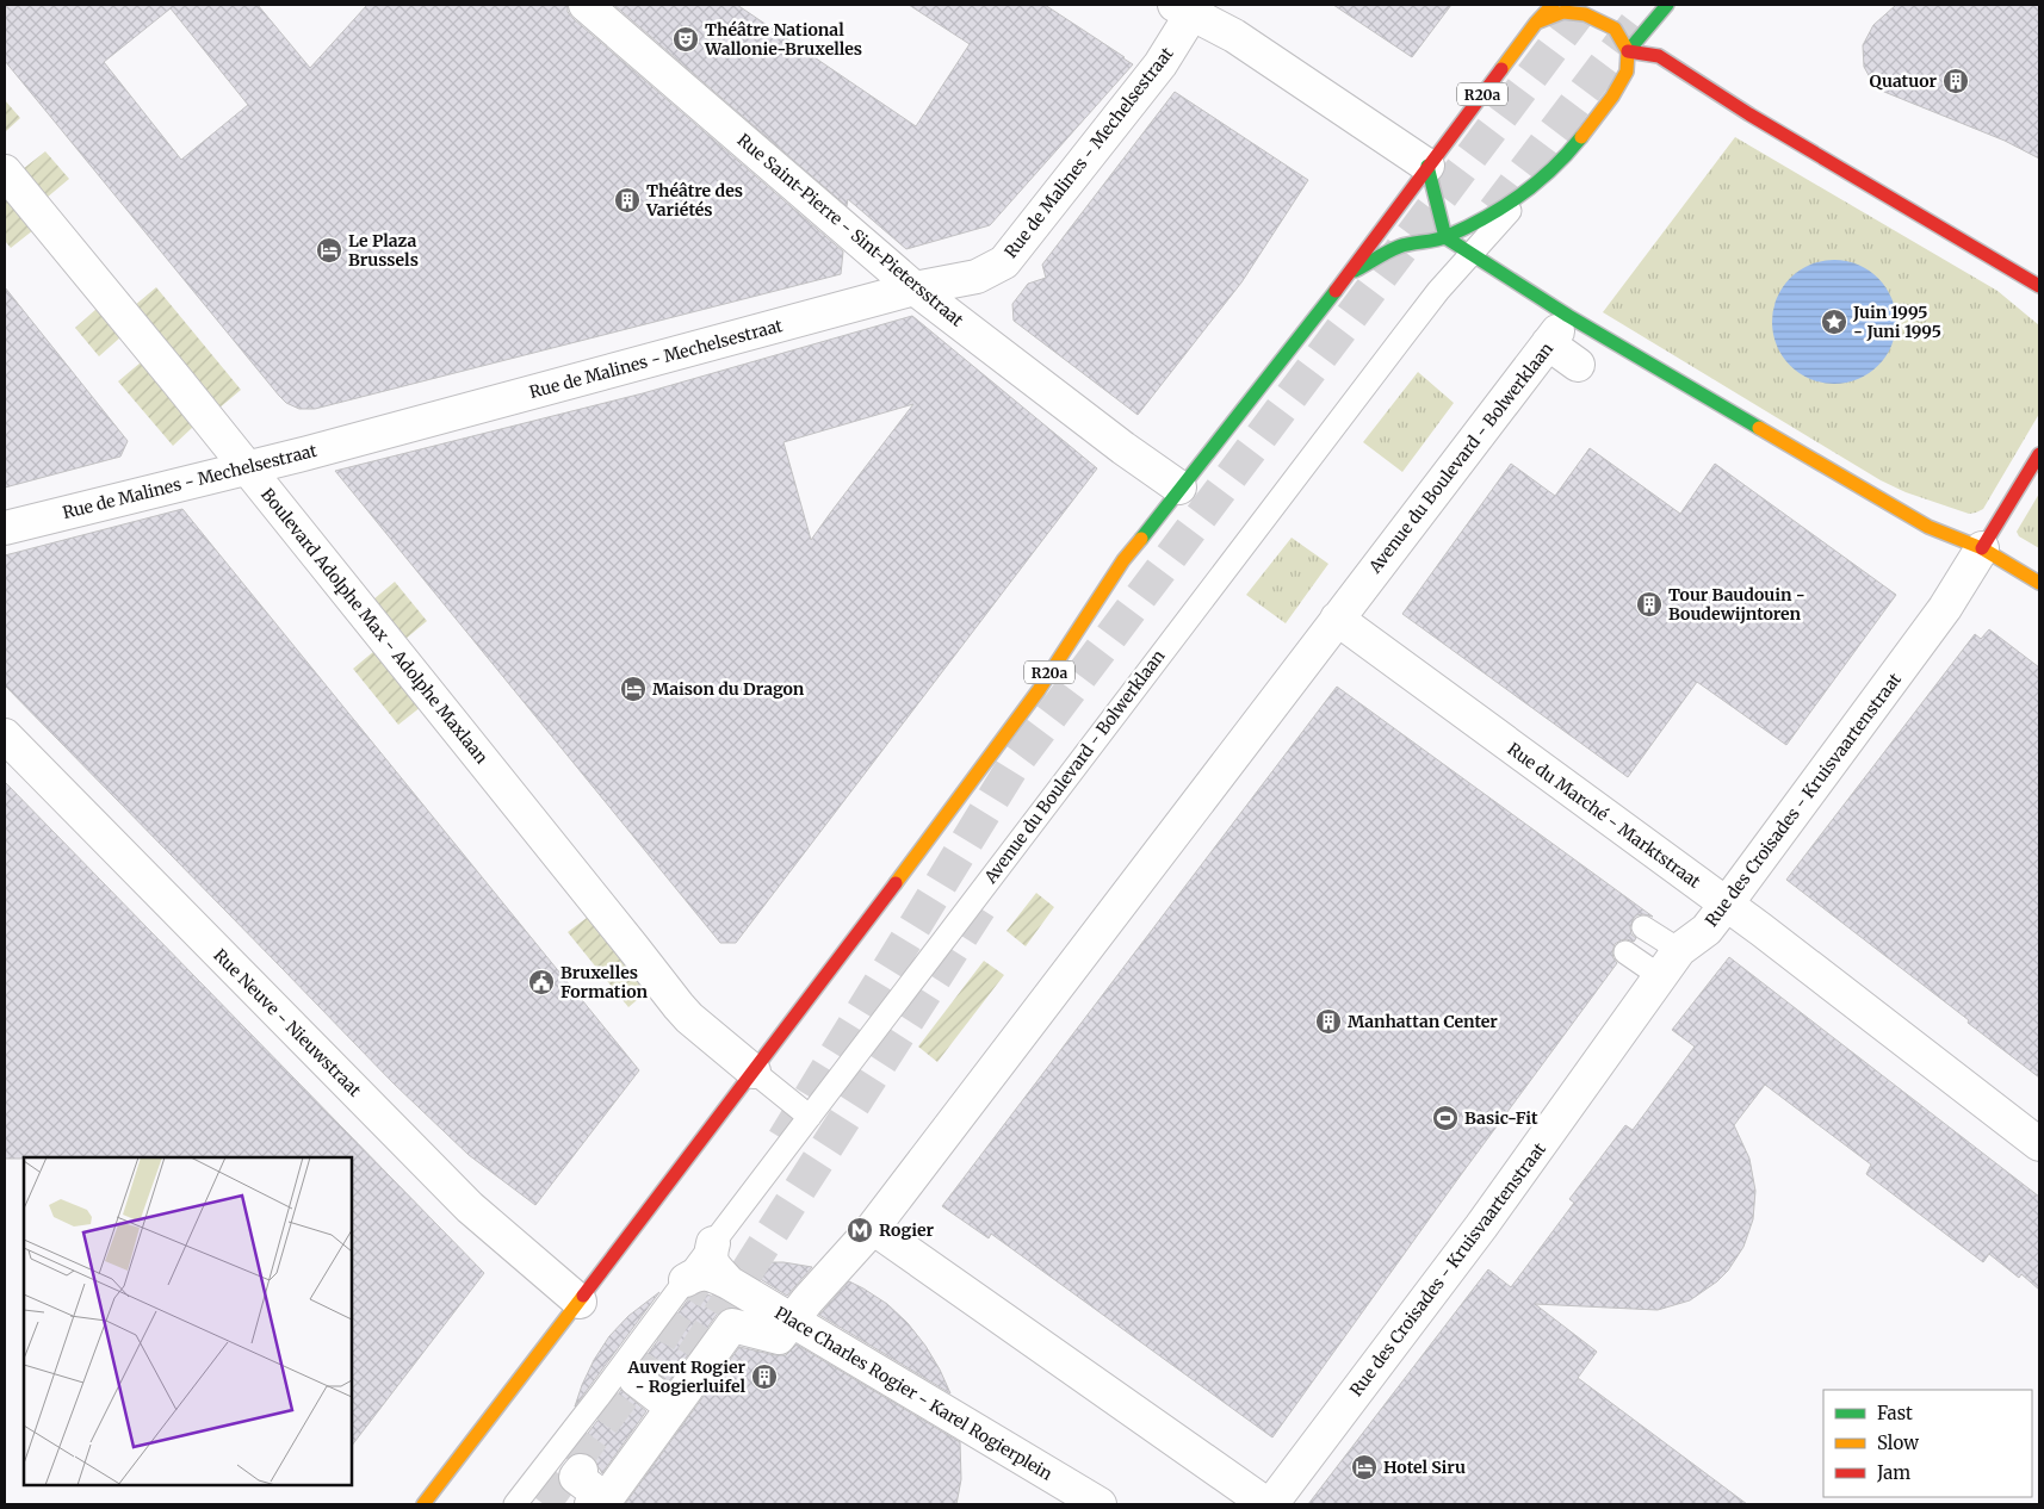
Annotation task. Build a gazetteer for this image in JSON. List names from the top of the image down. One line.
{"streets":{"main road":["R20a","Rue des Croisades - Kruisvaartenstraat"],"street":["Rue de Malines - Mechelsestraat","Rue Saint-Pierre - Sint-Pietersstraat","Avenue du Boulevard - Bolwerklaan","Boulevard Adolphe Max - Adolphe Maxlaan","Rue du Marché - Marktstraat","Rue Neuve - Nieuwstraat","Place Charles Rogier - Karel Rogierplein"]},"crossings":[["R20a","Rue Saint-Pierre - Sint-Pietersstraat"],["R20a","Boulevard Adolphe Max - Adolphe Maxlaan"],["Rue de Malines - Mechelsestraat","Rue Saint-Pierre - Sint-Pietersstraat"],["Rue de Malines - Mechelsestraat","Boulevard Adolphe Max - Adolphe Maxlaan"],["Avenue du Boulevard - Bolwerklaan","Rue du Marché - Marktstraat"],["Avenue du Boulevard - Bolwerklaan","Place Charles Rogier - Karel Rogierplein"],["Rue des Croisades - Kruisvaartenstraat","Rue du Marché - Marktstraat"]],"places":{"theatre":["Théâtre National Wallonie-Bruxelles"],"building":["Quatuor","Théâtre des Variétés","Tour Baudouin - Boudewijntoren","Manhattan Center","Auvent Rogier - Rogierluifel"],"hotel":["Le Plaza Brussels","Maison du Dragon","Hotel Siru"],"place":["Juin 1995 - Juni 1995"],"public building":["Bruxelles Formation"],"sports":["Basic-Fit"],"metro station":["Rogier"]},"legend":["Fast","Slow","Jam"]}
